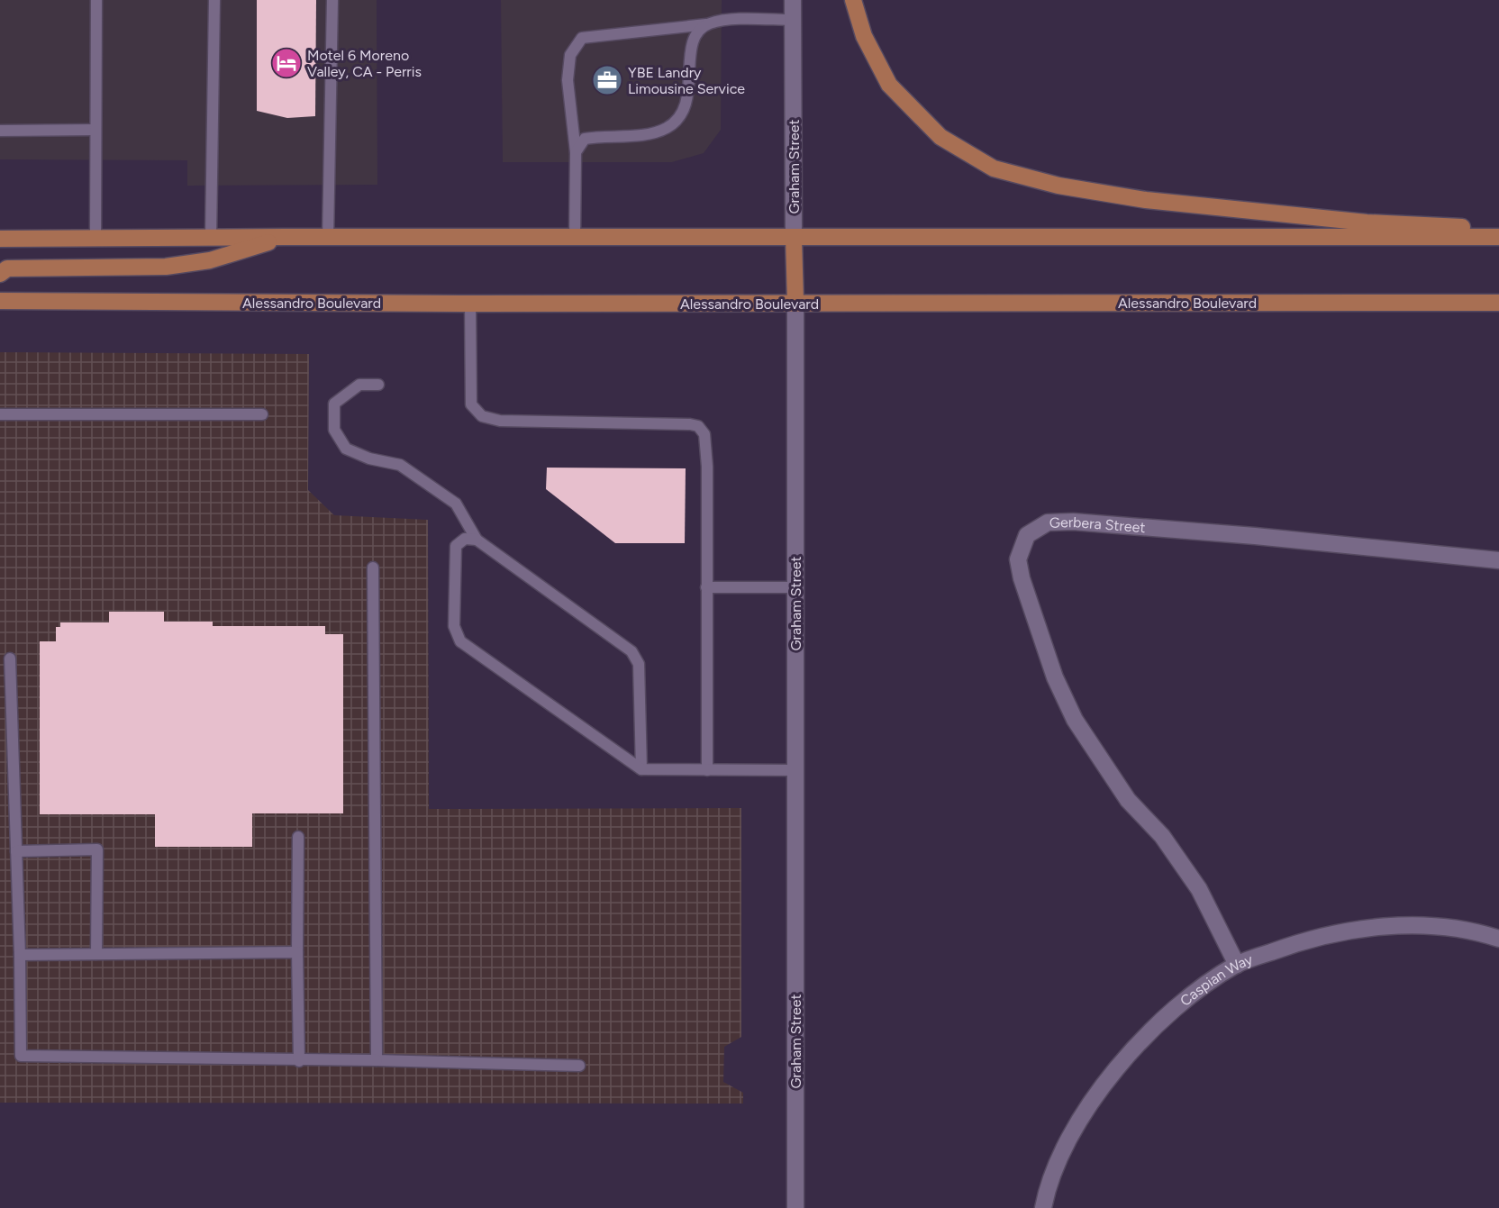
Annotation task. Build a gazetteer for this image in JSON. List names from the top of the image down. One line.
{"streets":{"main road":["Graham Street","Alessandro Boulevard"],"street":["Gerbera Street","Caspian Way"]},"crossings":[["Graham Street","Alessandro Boulevard"],["Gerbera Street","Caspian Way"]],"places":{"hotel":["Motel 6 Moreno Valley, CA - Perris"],"office":["YBE Landry Limousine Service"]}}
